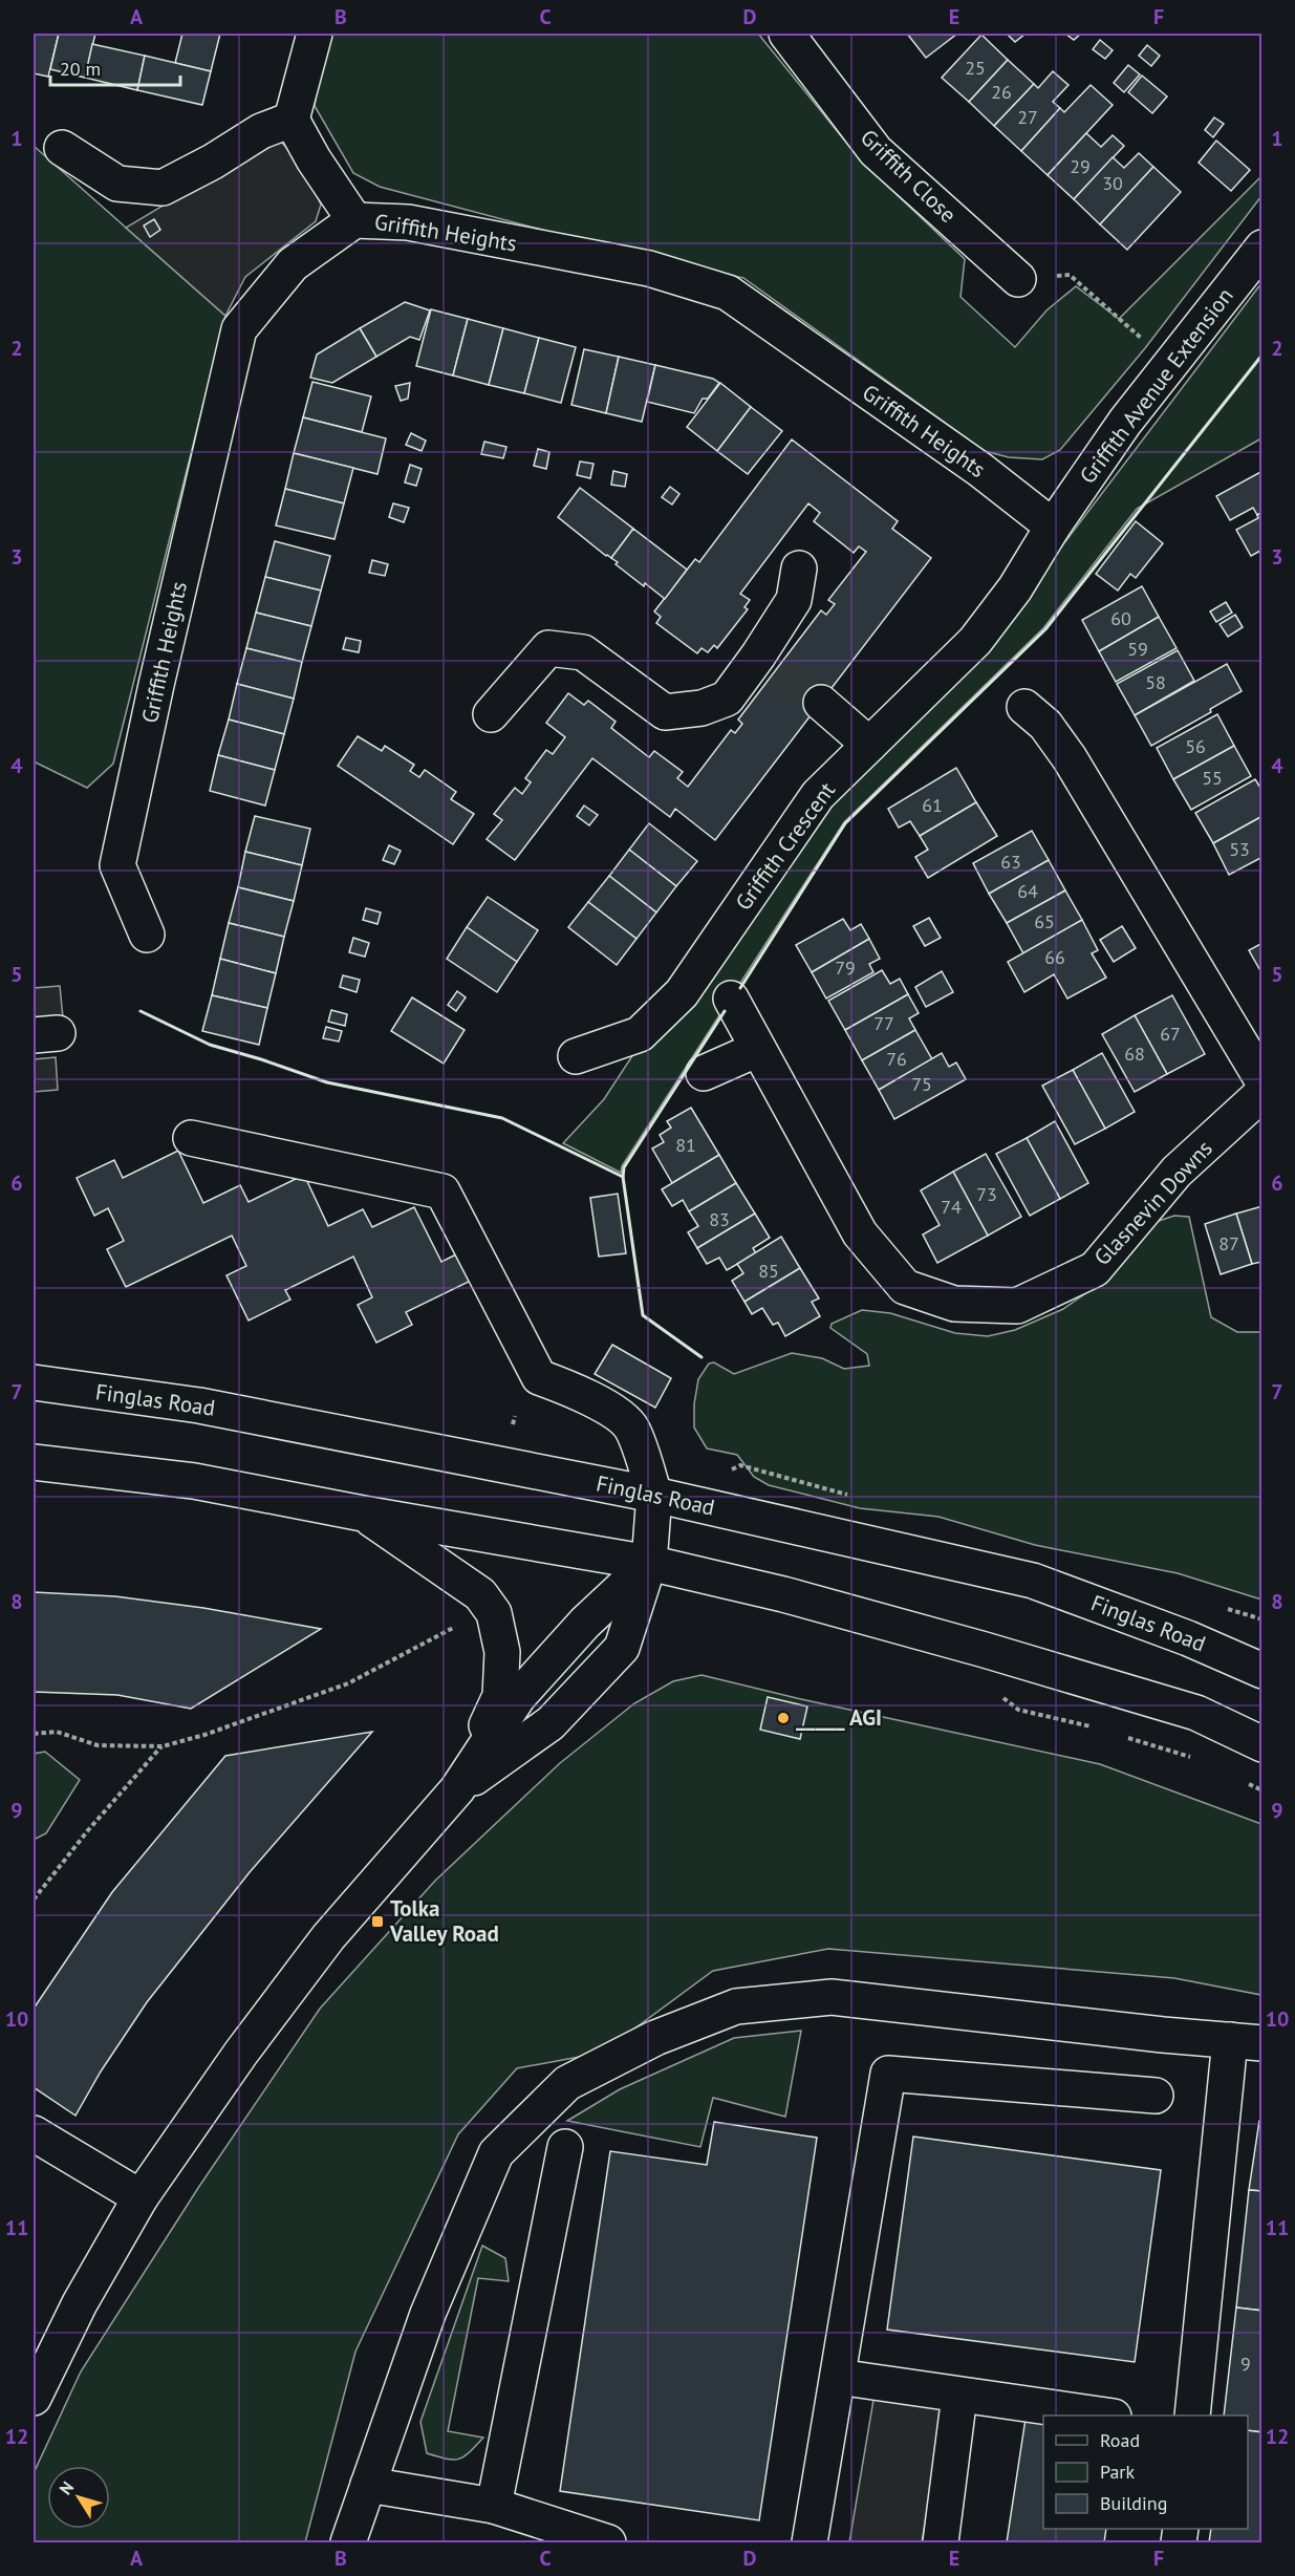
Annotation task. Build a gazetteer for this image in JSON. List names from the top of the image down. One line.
{"streets":{"street":["Griffith Close","Griffith Heights","Griffith Avenue Extension","Griffith Crescent","Glasnevin Downs","Finglas Road"]},"crossings":[["Griffith Heights","Griffith Avenue Extension"],["Griffith Heights","Griffith Crescent"],["Griffith Avenue Extension","Griffith Crescent"]],"places":{"other":["_____ AGI"],"transit":["Tolka Valley Road"]},"house_numbers":["25","26","27","29","30","60","59","58","56","55","61","53","63","64","65","66","79","77","67","68","76","75","81","73","74","83","87","85","9"],"legend":["Road","Park","Building"],"scale_bar":"20 m","north":"top left","grid":{"columns":["A","B","C","D","E","F"],"rows":["1","2","3","4","5","6","7","8","9","10","11","12"]}}
